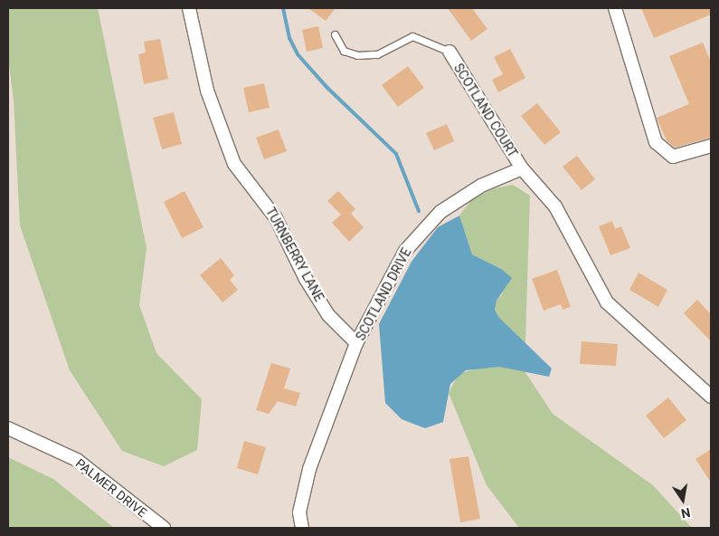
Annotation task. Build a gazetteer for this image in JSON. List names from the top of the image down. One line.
{"streets":{"street":["SCOTLAND COURT","TURNBERRY LANE","SCOTLAND DRIVE","PALMER DRIVE"]},"crossings":[["SCOTLAND COURT","SCOTLAND DRIVE"],["TURNBERRY LANE","SCOTLAND DRIVE"]],"north":"bottom"}
